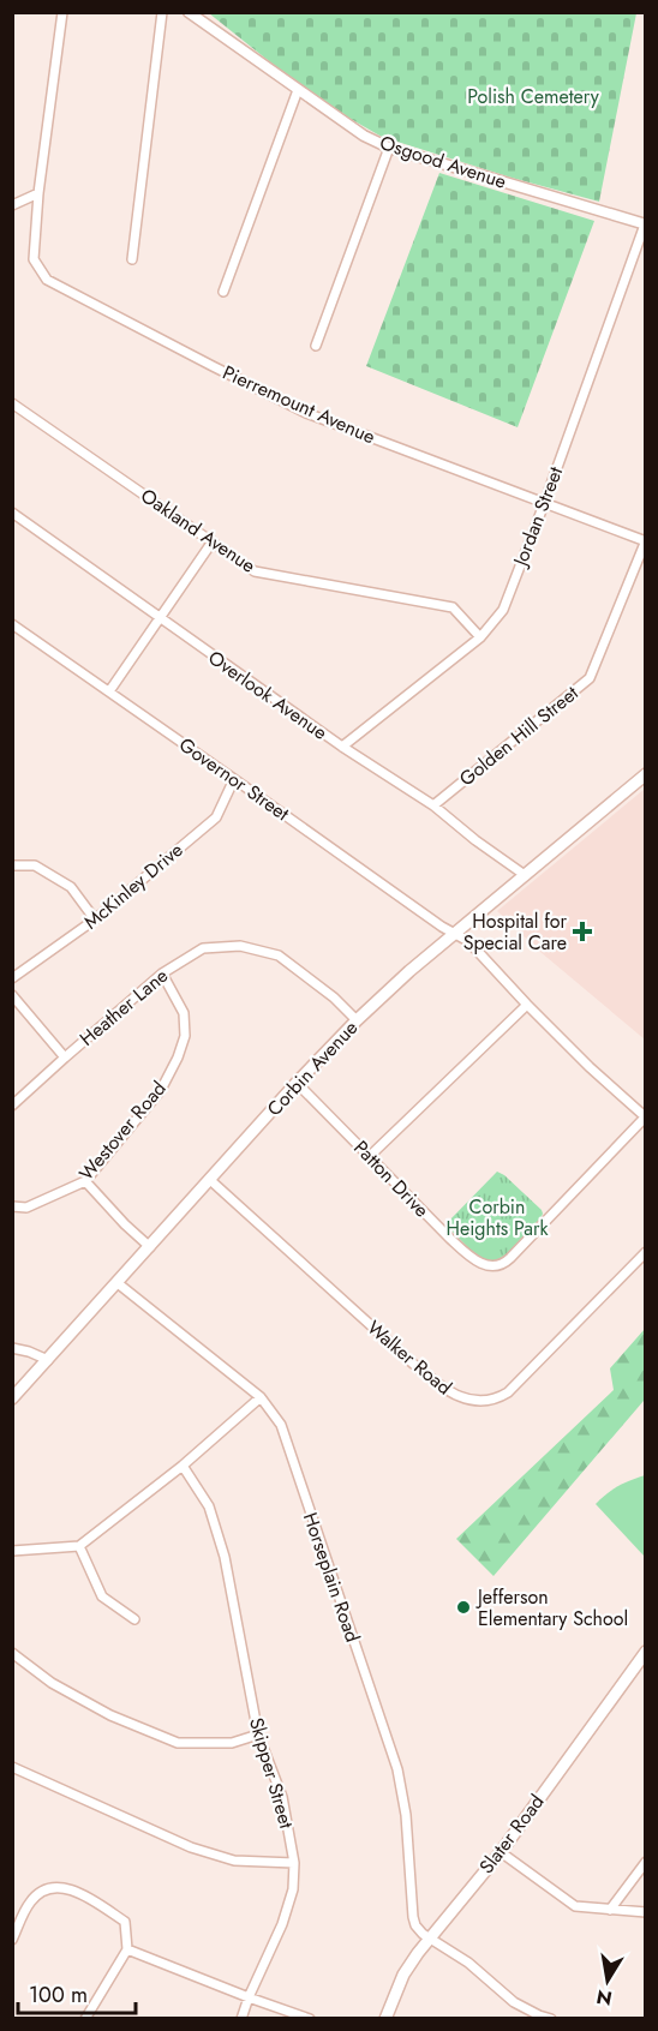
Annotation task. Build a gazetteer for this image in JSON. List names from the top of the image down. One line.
{"streets":{"main road":["Corbin Avenue","Slater Road"],"street":["Osgood Avenue","Pierremount Avenue","Jordan Street","Oakland Avenue","Overlook Avenue","Golden Hill Street","Governor Street","McKinley Drive","Heather Lane","Westover Road","Patton Drive","Walker Road","Horseplain Road","Skipper Street"]},"crossings":[["Osgood Avenue","Jordan Street"],["Pierremount Avenue","Jordan Street"],["Pierremount Avenue","Golden Hill Street"],["Jordan Street","Oakland Avenue"],["Jordan Street","Overlook Avenue"],["Overlook Avenue","Golden Hill Street"],["Overlook Avenue","Corbin Avenue"],["Governor Street","McKinley Drive"],["Governor Street","Corbin Avenue"],["Governor Street","Patton Drive"],["Heather Lane","Corbin Avenue"],["Heather Lane","Westover Road"],["Corbin Avenue","Patton Drive"],["Corbin Avenue","Walker Road"],["Corbin Avenue","Horseplain Road"],["Horseplain Road","Slater Road"]],"parks":["Polish Cemetery","Corbin Heights Park"],"places":{"health":["Hospital for Special Care"],"other":["Jefferson Elementary School"]},"scale_bar":"100 m","north":"bottom"}
